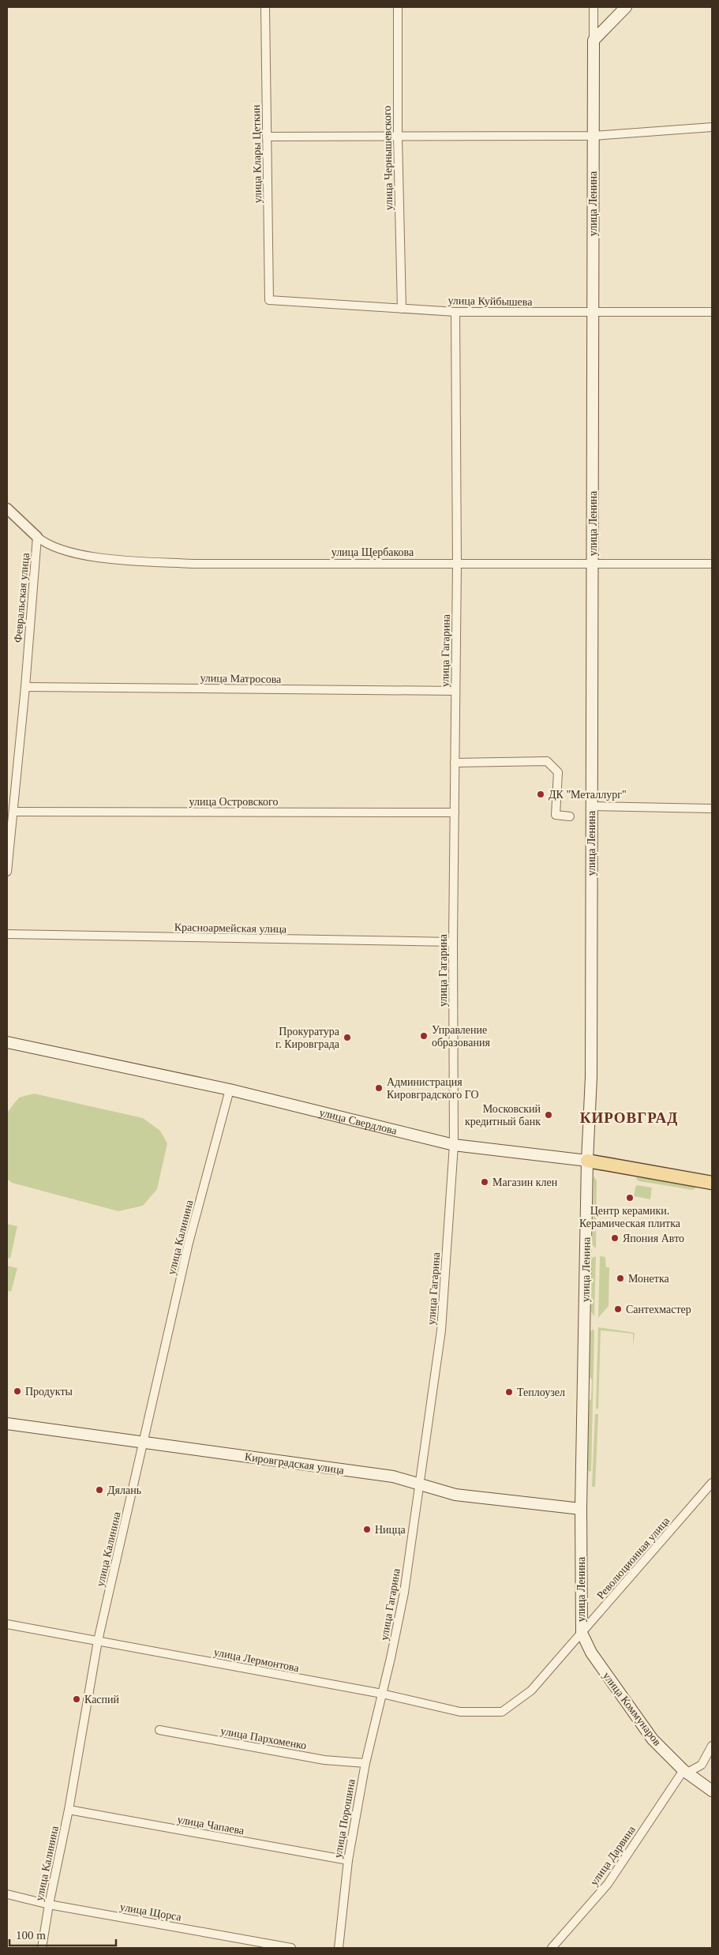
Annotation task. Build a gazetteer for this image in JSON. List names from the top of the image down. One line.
{"streets":{"main road":["улица Ленина","улица Свердлова","Кировградская улица","улица Коммунаров"],"street":["улица Клары Цеткин","улица Чернышевского","улица Куйбышева","улица Щербакова","Февральская улица","улица Гагарина","улица Матросова","улица Островского","Красноармейская улица","улица Калинина","Революционная улица","улица Лермонтова","улица Пархоменко","улица Порошина","улица Чапаева","улица Дарвина","улица Щорса"]},"crossings":[["улица Клары Цеткин","улица Куйбышева"],["улица Чернышевского","улица Куйбышева"],["улица Ленина","улица Куйбышева"],["улица Ленина","улица Щербакова"],["улица Ленина","улица Свердлова"],["улица Ленина","Кировградская улица"],["улица Ленина","Революционная улица"],["улица Ленина","улица Коммунаров"],["улица Куйбышева","улица Гагарина"],["улица Щербакова","Февральская улица"],["улица Щербакова","улица Гагарина"],["Февральская улица","улица Матросова"],["Февральская улица","улица Островского"],["улица Гагарина","улица Матросова"],["улица Гагарина","улица Островского"],["улица Гагарина","Красноармейская улица"],["улица Гагарина","улица Свердлова"],["улица Гагарина","Кировградская улица"],["улица Гагарина","улица Лермонтова"],["улица Гагарина","улица Порошина"],["улица Свердлова","улица Калинина"],["улица Калинина","Кировградская улица"],["улица Калинина","улица Лермонтова"],["улица Калинина","улица Чапаева"],["улица Калинина","улица Щорса"],["Революционная улица","улица Лермонтова"],["Революционная улица","улица Коммунаров"],["улица Лермонтова","улица Порошина"],["улица Коммунаров","улица Дарвина"],["улица Пархоменко","улица Порошина"],["улица Порошина","улица Чапаева"]],"districts":["КИРОВГРАД"],"places":["ДК \"Металлург\"","Управление образования","Прокуратура г. Кировграда","Администрация Кировградского ГО","Московский кредитный банк","Магазин клен","Центр керамики. Керамическая плитка","Япония Авто","Монетка","Сантехмастер","Продукты","Теплоузел","Дялань","Ницца","Каспий"],"scale_bar":"100 m"}
